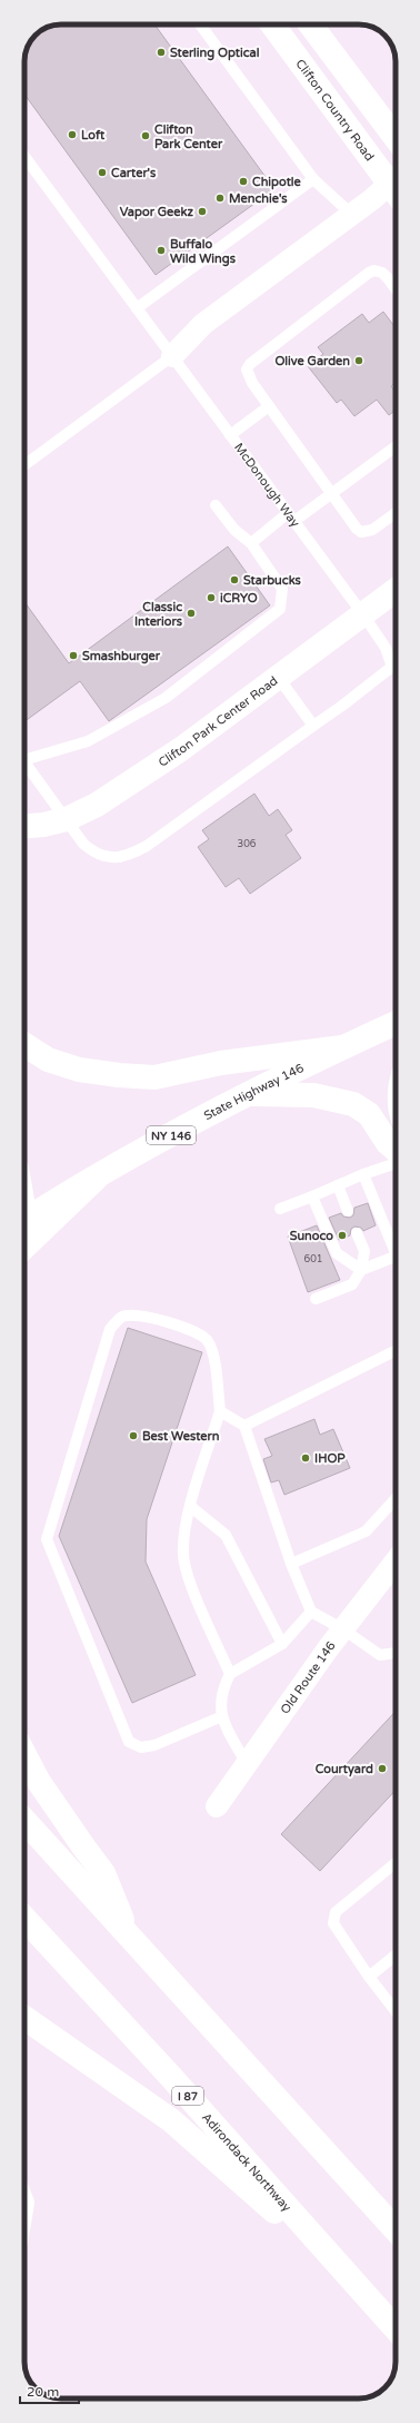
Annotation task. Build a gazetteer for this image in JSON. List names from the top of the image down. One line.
{"streets":{"main road":["Clifton Country Road","Clifton Park Center Road","State Highway 146","NY 146","I 87","Adirondack Northway"],"street":["Old Route 146"],"lane":["McDonough Way"]},"crossings":[["McDonough Way","Clifton Park Center Road"]],"places":["Sterling Optical","Loft","Clifton Park Center","Carter's","Chipotle","Menchie's","Vapor Geekz","Buffalo Wild Wings","Olive Garden","Starbucks","iCRYO","Classic Interiors","Smashburger","Sunoco","Best Western","IHOP","Courtyard"],"house_numbers":["306","601"],"scale_bar":"20 m"}
